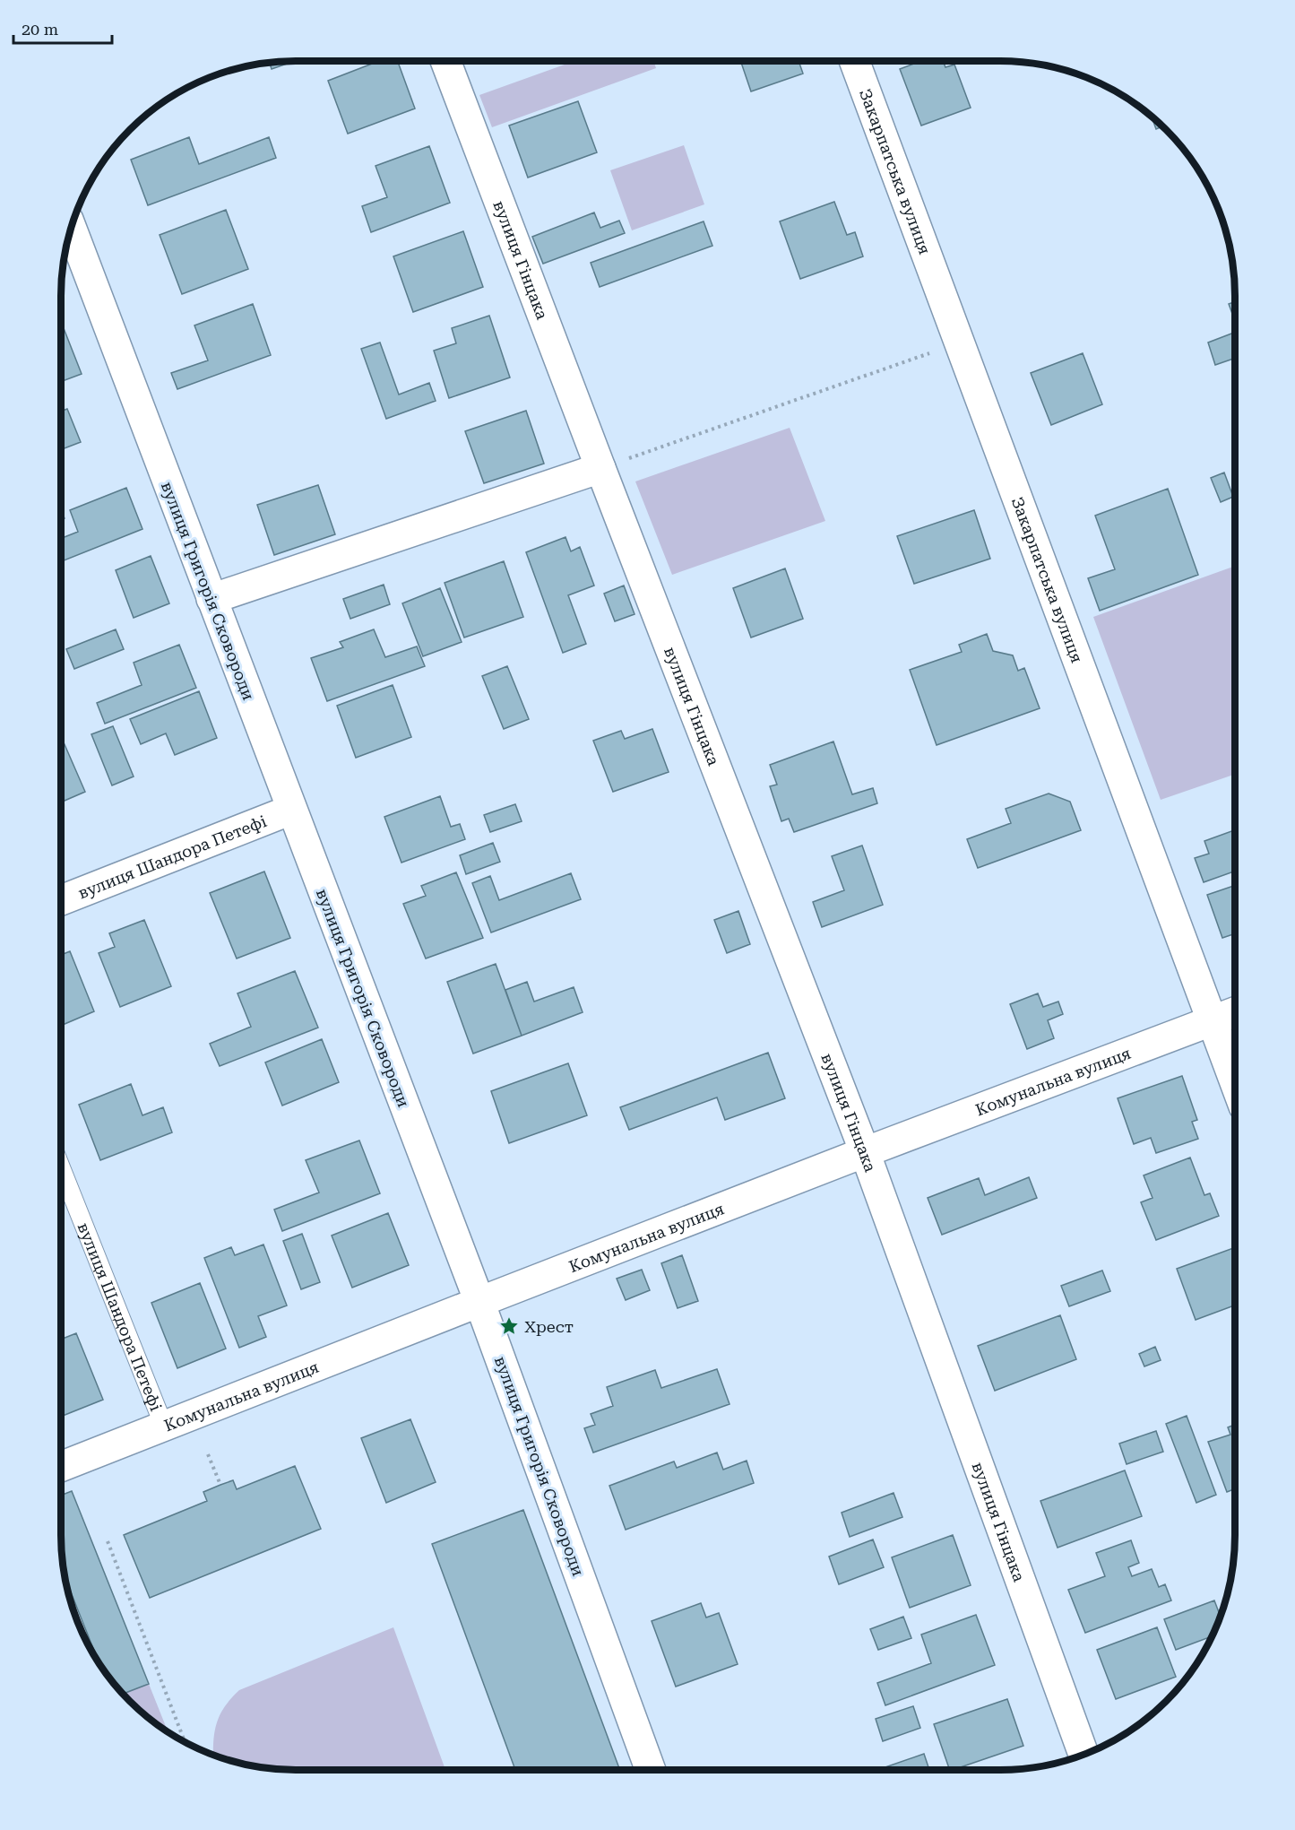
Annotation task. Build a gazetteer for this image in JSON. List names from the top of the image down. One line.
{"streets":{"street":["Закарпатська вулиця","вулиця Гінцака","вулиця Григорія Сковороди","вулиця Шандора Петефі","Комунальна вулиця"]},"crossings":[["Закарпатська вулиця","Комунальна вулиця"],["вулиця Гінцака","Комунальна вулиця"],["вулиця Григорія Сковороди","вулиця Шандора Петефі"],["вулиця Григорія Сковороди","Комунальна вулиця"],["вулиця Шандора Петефі","Комунальна вулиця"]],"places":{"place":["Хрест"]},"scale_bar":"20 m"}
